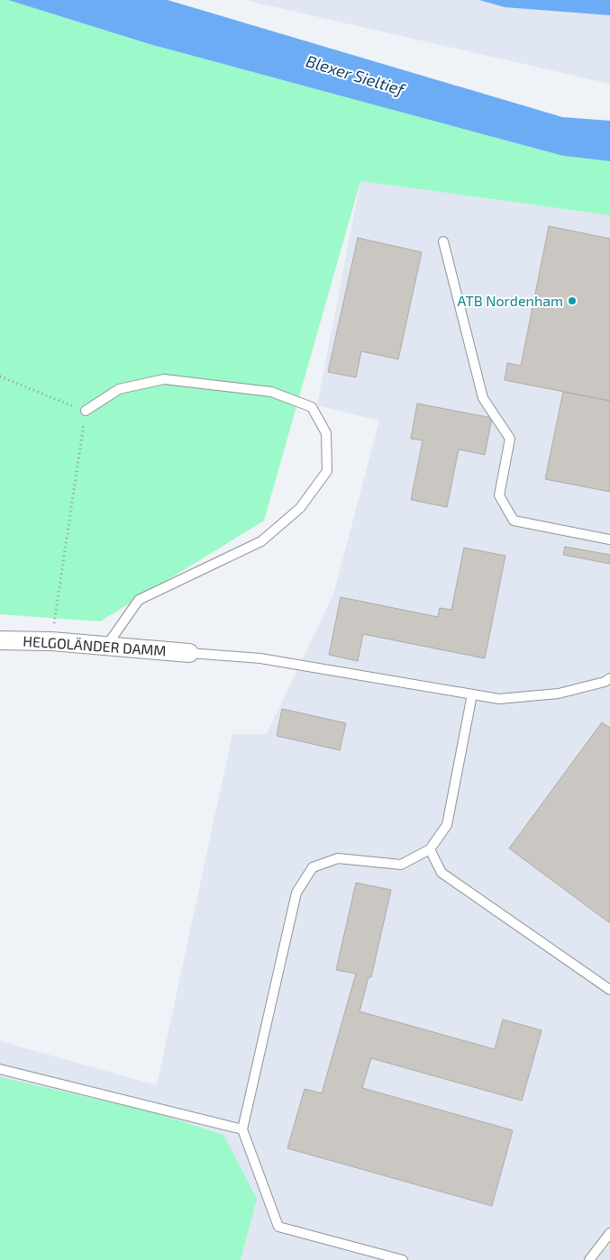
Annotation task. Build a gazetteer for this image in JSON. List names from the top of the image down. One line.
{"streets":{"street":["HELGOLÄNDER DAMM"]},"water":["Blexer Sieltief"],"places":["ATB Nordenham"]}
